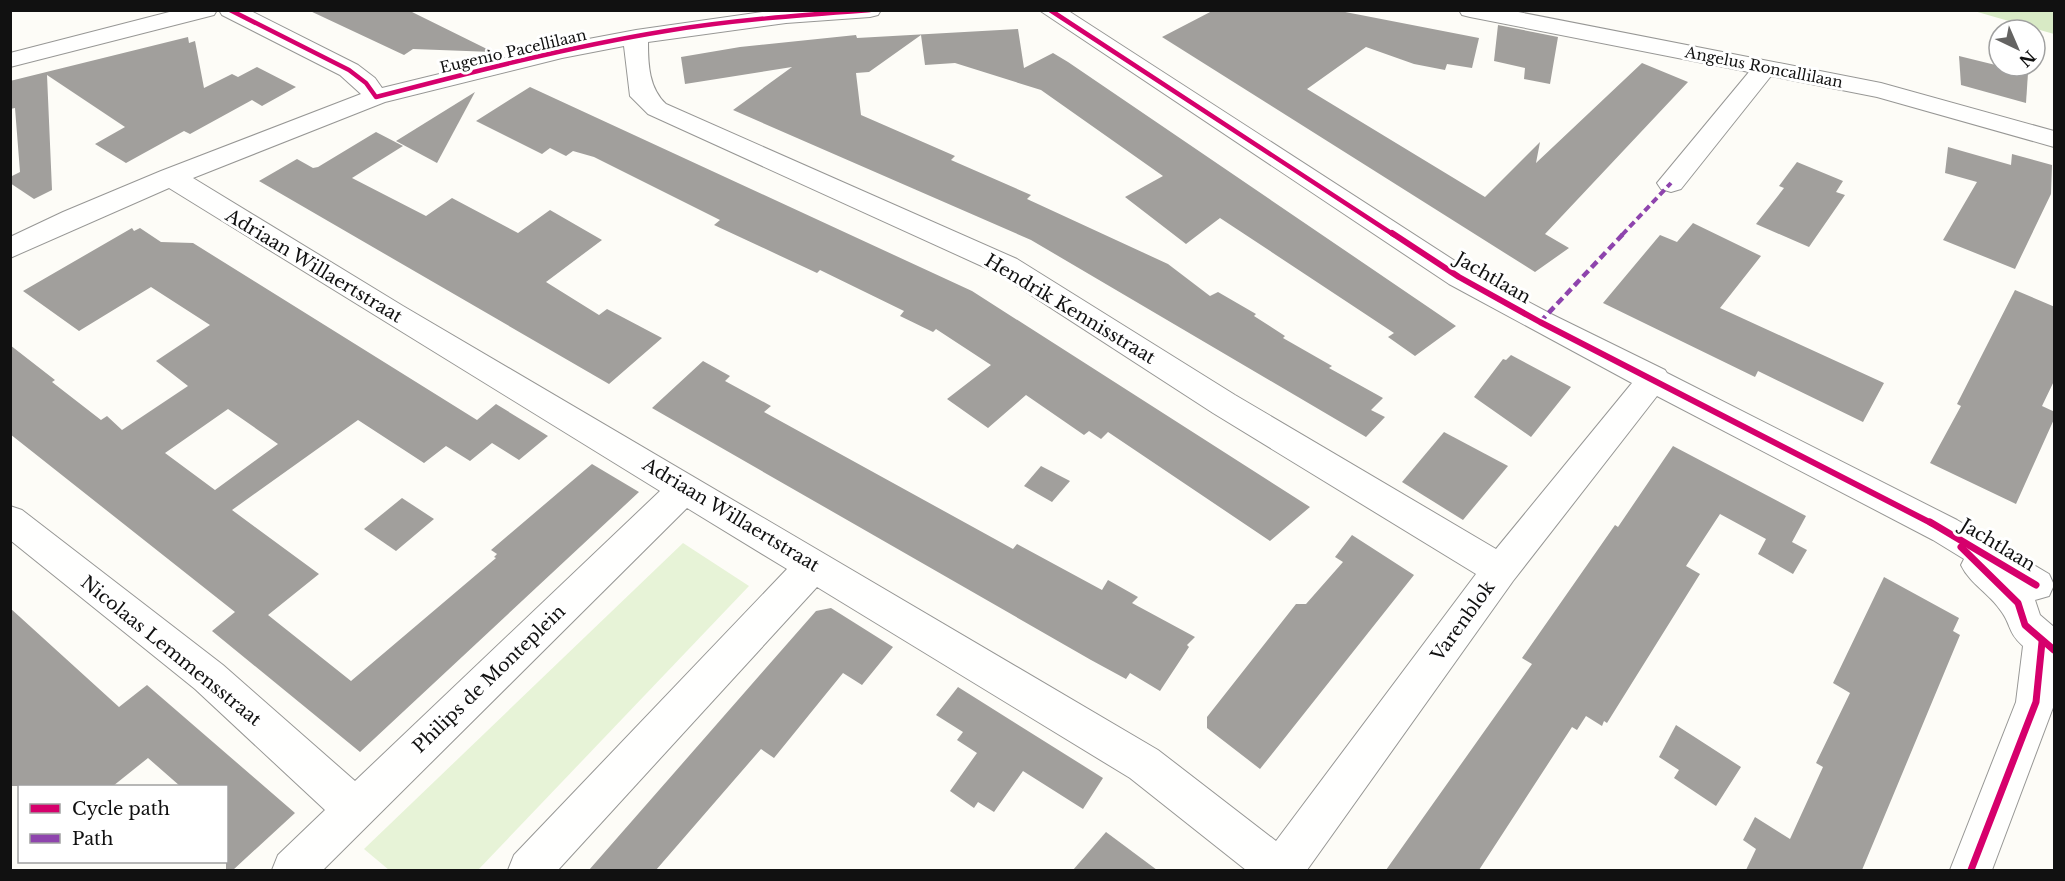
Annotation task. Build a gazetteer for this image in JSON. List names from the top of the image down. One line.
{"streets":{"street":["Eugenio Pacellilaan","Angelus Roncallilaan","Adriaan Willaertstraat","Jachtlaan","Hendrik Kennisstraat","Varenblok","Nicolaas Lemmensstraat","Philips de Monteplein"]},"crossings":[["Eugenio Pacellilaan","Adriaan Willaertstraat"],["Eugenio Pacellilaan","Hendrik Kennisstraat"],["Adriaan Willaertstraat","Varenblok"],["Adriaan Willaertstraat","Philips de Monteplein"],["Jachtlaan","Varenblok"],["Hendrik Kennisstraat","Varenblok"],["Nicolaas Lemmensstraat","Philips de Monteplein"]],"legend":["Cycle path","Path"],"north":"bottom right"}
